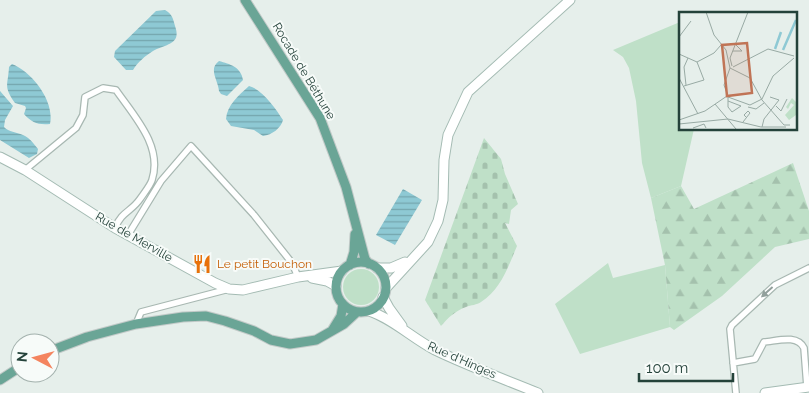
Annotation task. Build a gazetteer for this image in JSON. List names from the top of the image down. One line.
{"streets":{"main road":["Rocade de Béthune"],"street":["Rue de Merville","Rue d'Hinges"]},"crossings":[["Rocade de Béthune","Rue de Merville"],["Rocade de Béthune","Rue d'Hinges"],["Rue de Merville","Rue d'Hinges"]],"places":{"restaurant":["Le petit Bouchon"]},"scale_bar":"100 m","north":"left"}
